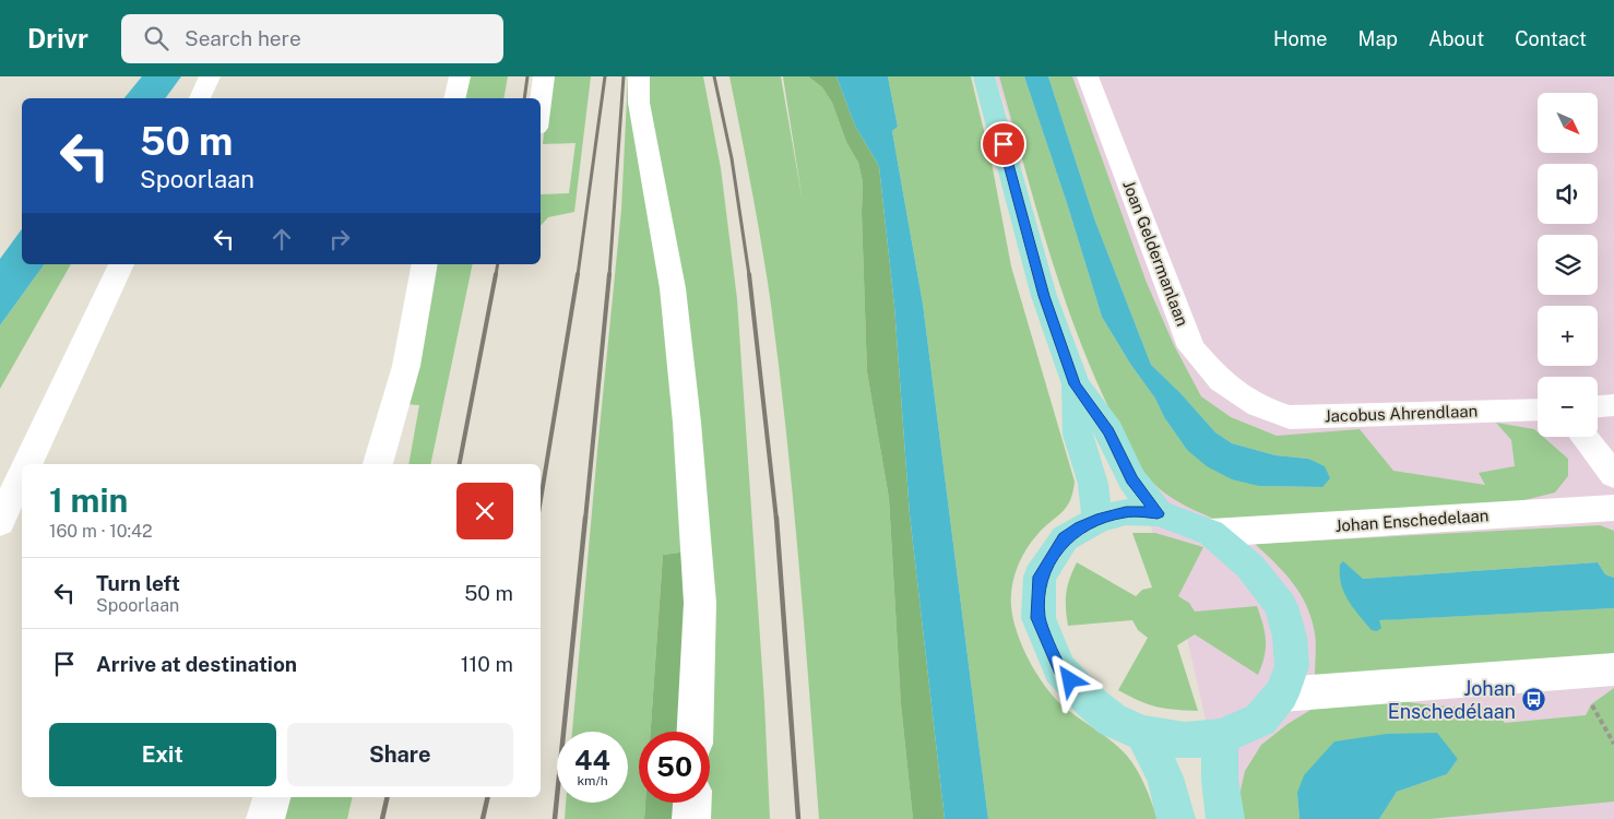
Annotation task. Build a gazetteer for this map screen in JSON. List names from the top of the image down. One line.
{"streets":{"street":["Joan Geldermanlaan","Jacobus Ahrendlaan","Johan Enschedelaan"]},"crossings":[["Joan Geldermanlaan","Jacobus Ahrendlaan"]],"places":{"bus stop":["Johan Enschedélaan"]},"north":"bottom right","page":{"header":"Drivr","search":"Search here","nav":["Home","Map","About","Contact"],"map_buttons":["+","−"],"turn":["50 m","Spoorlaan"],"heading":["1 min","160 m · 10:42"],"list":[{"name":"Turn left","note":"Spoorlaan","value":"50 m"},{"name":"Arrive at destination","value":"110 m"}],"buttons":["Exit","Share"],"speed":"44 km/h","limit":"50"}}
